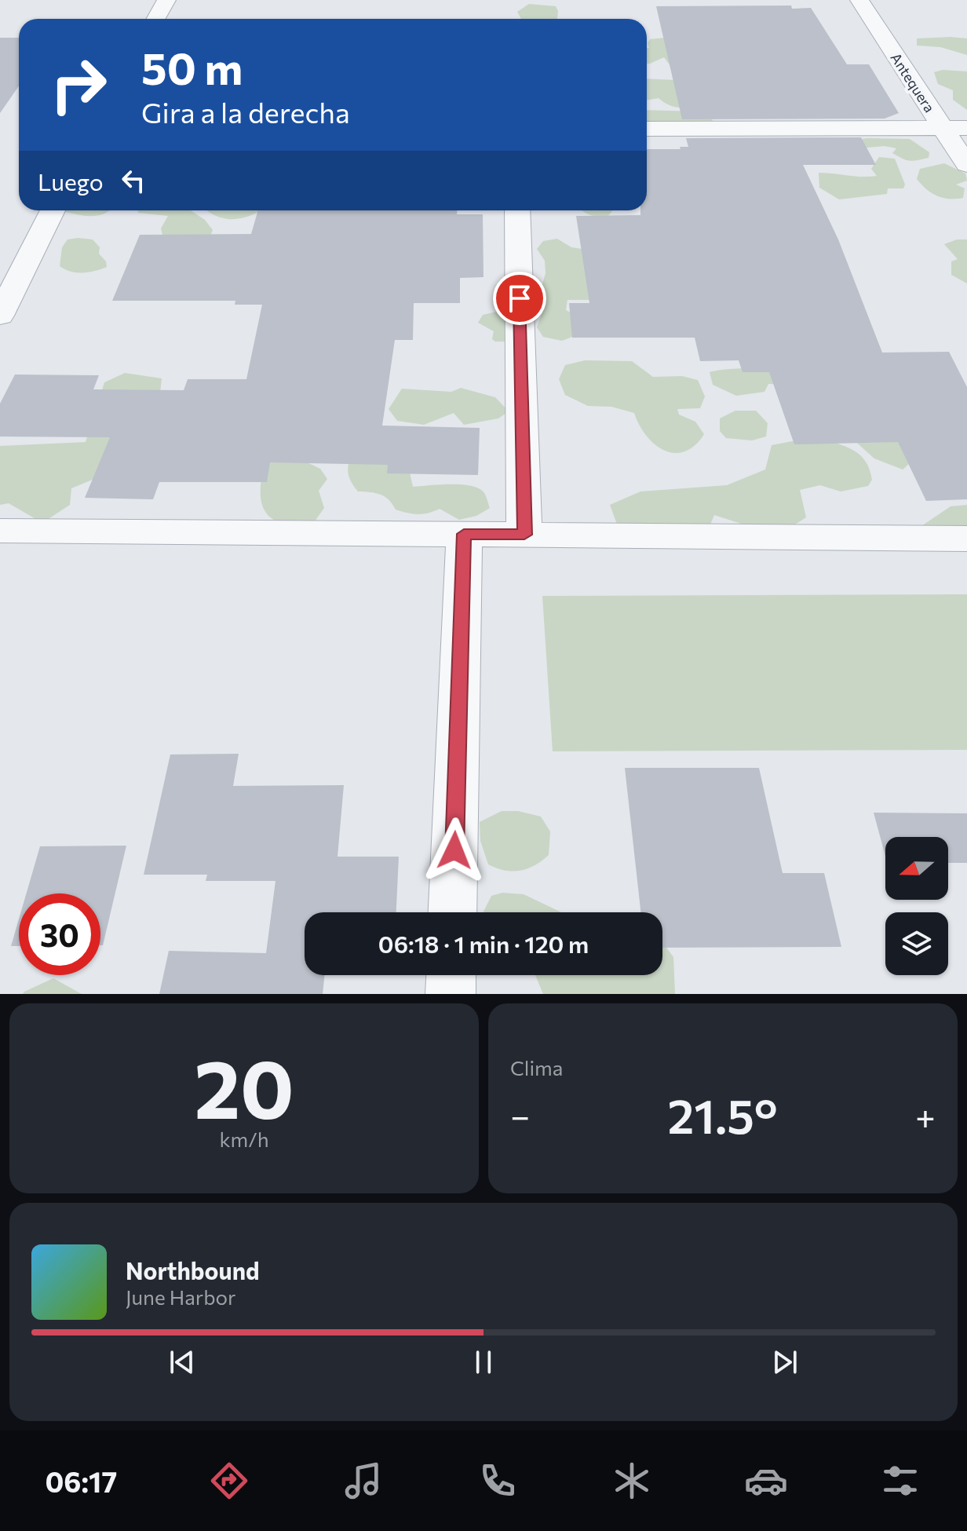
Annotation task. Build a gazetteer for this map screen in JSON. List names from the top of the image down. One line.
{"streets":{"street":["Antequera"]},"north":"left","page":{"turn":["50 m","Gira a la derecha"],"then":"Luego","limit":"30","trip":"06:18 · 1 min · 120 m","tile":[["20","km/h"],"Clima"],"heat":["−","21.5°","+"],"song":["Northbound","June Harbor"],"tabs":"06:17"}}
